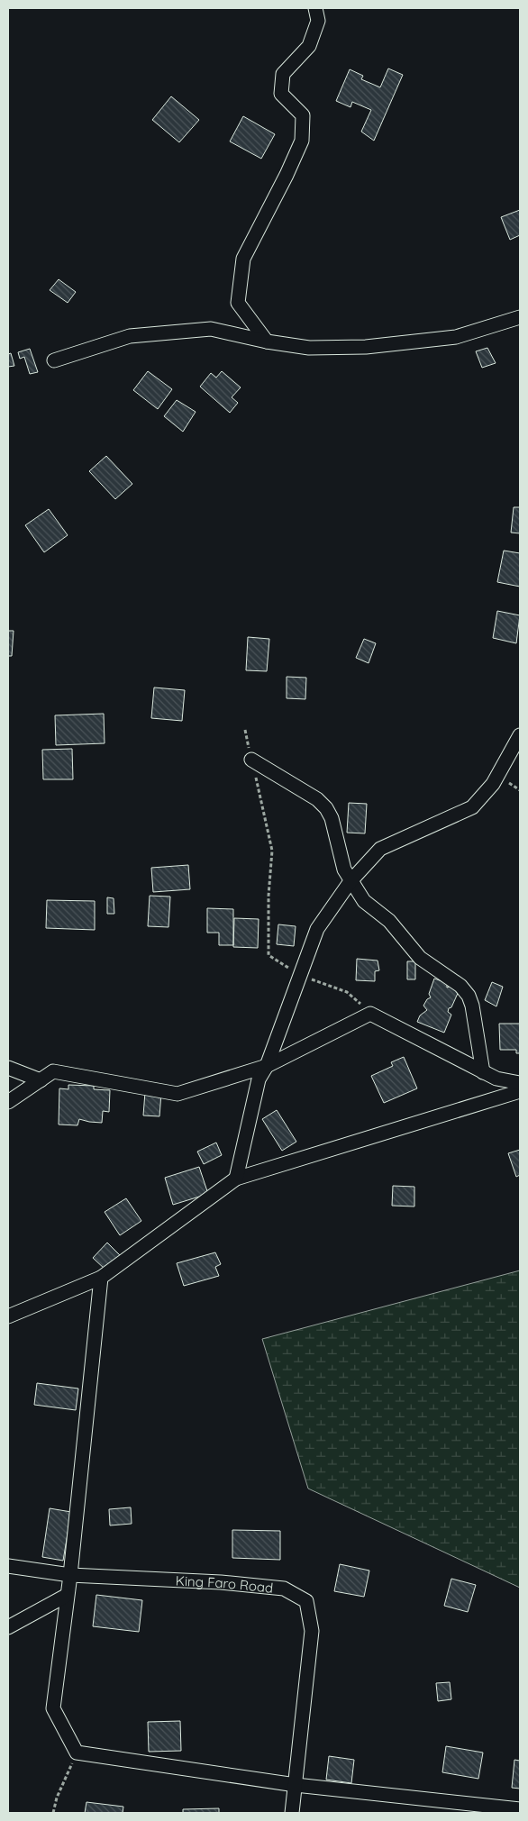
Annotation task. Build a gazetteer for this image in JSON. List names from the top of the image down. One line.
{"streets":{"street":["King Faro Road"]}}
